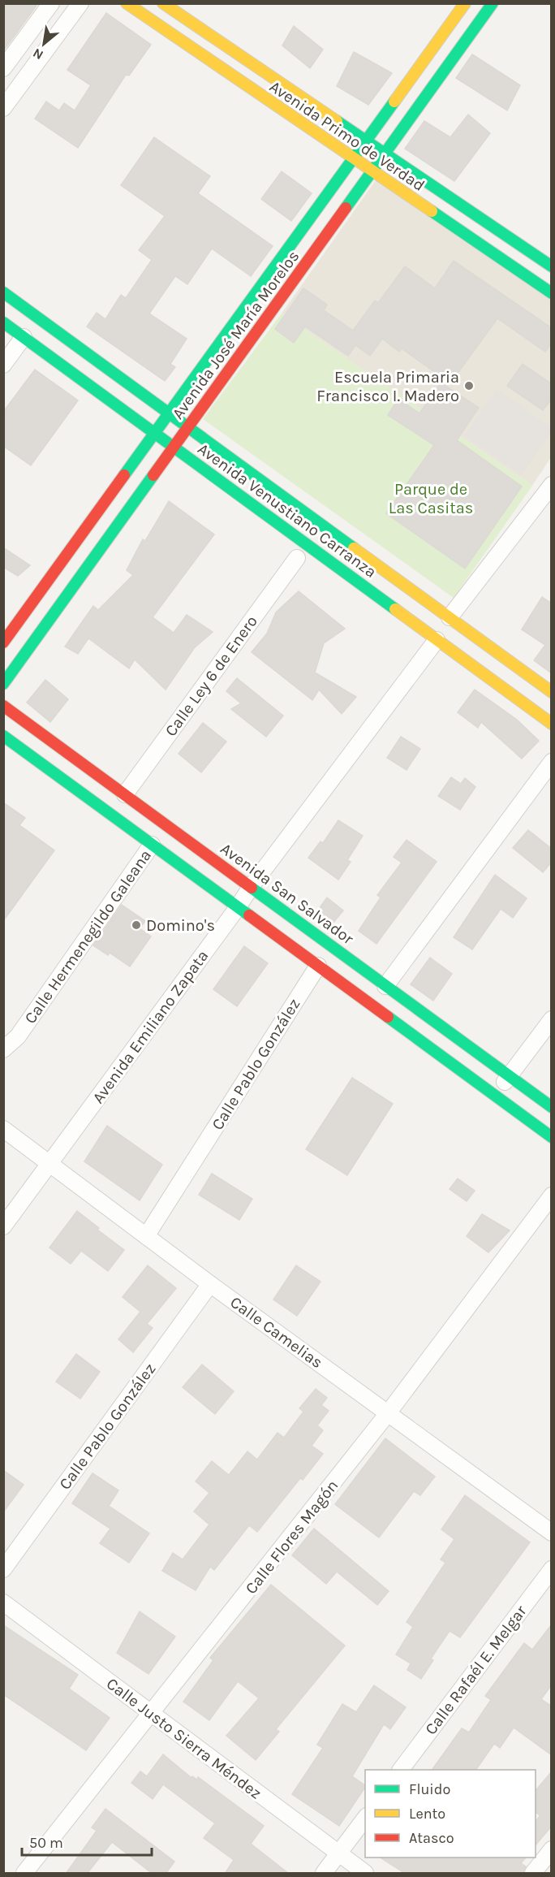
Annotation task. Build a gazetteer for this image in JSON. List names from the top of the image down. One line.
{"streets":{"street":["Avenida Primo de Verdad","Avenida José María Morelos","Avenida Venustiano Carranza","Calle Ley 6 de Enero","Avenida San Salvador","Calle Hermenegildo Galeana","Avenida Emiliano Zapata","Calle Pablo González","Calle Camelias","Calle Flores Magón","Calle Rafaél E. Melgar","Calle Justo Sierra Méndez"]},"crossings":[["Avenida Primo de Verdad","Avenida José María Morelos"],["Avenida José María Morelos","Avenida Venustiano Carranza"],["Avenida Venustiano Carranza","Avenida Emiliano Zapata"],["Calle Ley 6 de Enero","Avenida San Salvador"],["Avenida San Salvador","Avenida Emiliano Zapata"],["Avenida Emiliano Zapata","Calle Camelias"],["Calle Pablo González","Calle Camelias"],["Calle Camelias","Calle Flores Magón"],["Calle Flores Magón","Calle Justo Sierra Méndez"]],"parks":["Parque de Las Casitas"],"places":["Escuela Primaria Francisco I. Madero","Domino's"],"legend":["Fluido","Lento","Atasco"],"scale_bar":"50 m","north":"bottom left"}
